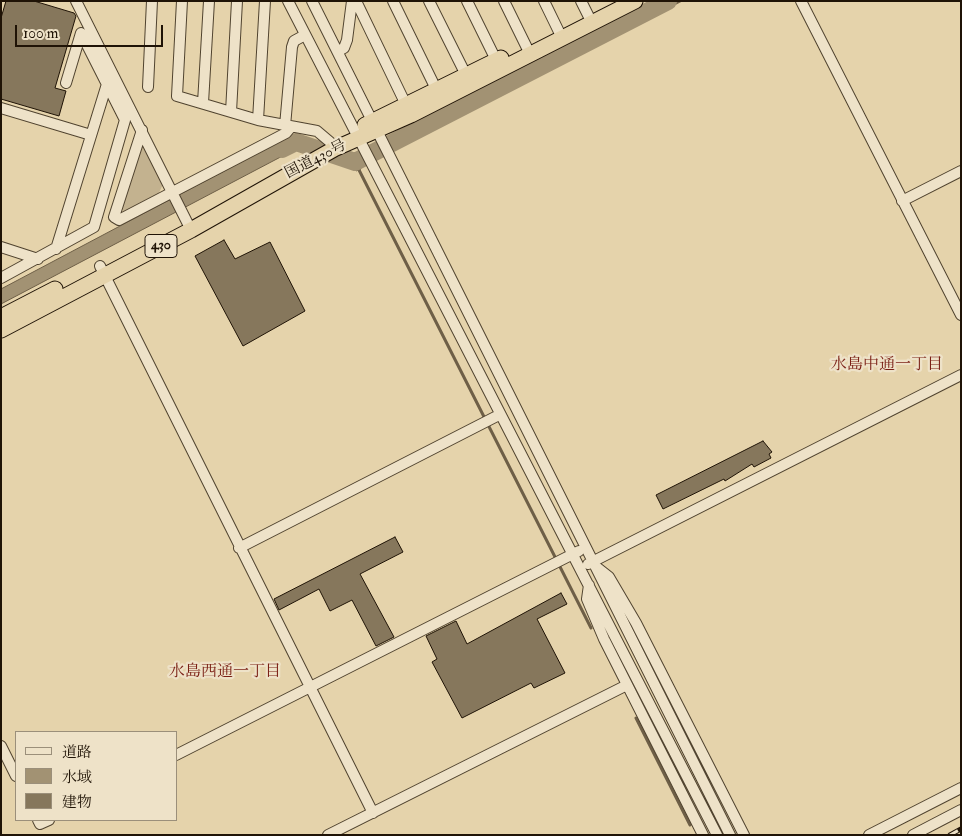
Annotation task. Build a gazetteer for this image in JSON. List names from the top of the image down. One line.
{"streets":{"highway":["国道430号","430"]},"districts":["水島中通一丁目","水島西通一丁目"],"legend":["道路","水域","建物"],"scale_bar":"100 m"}
